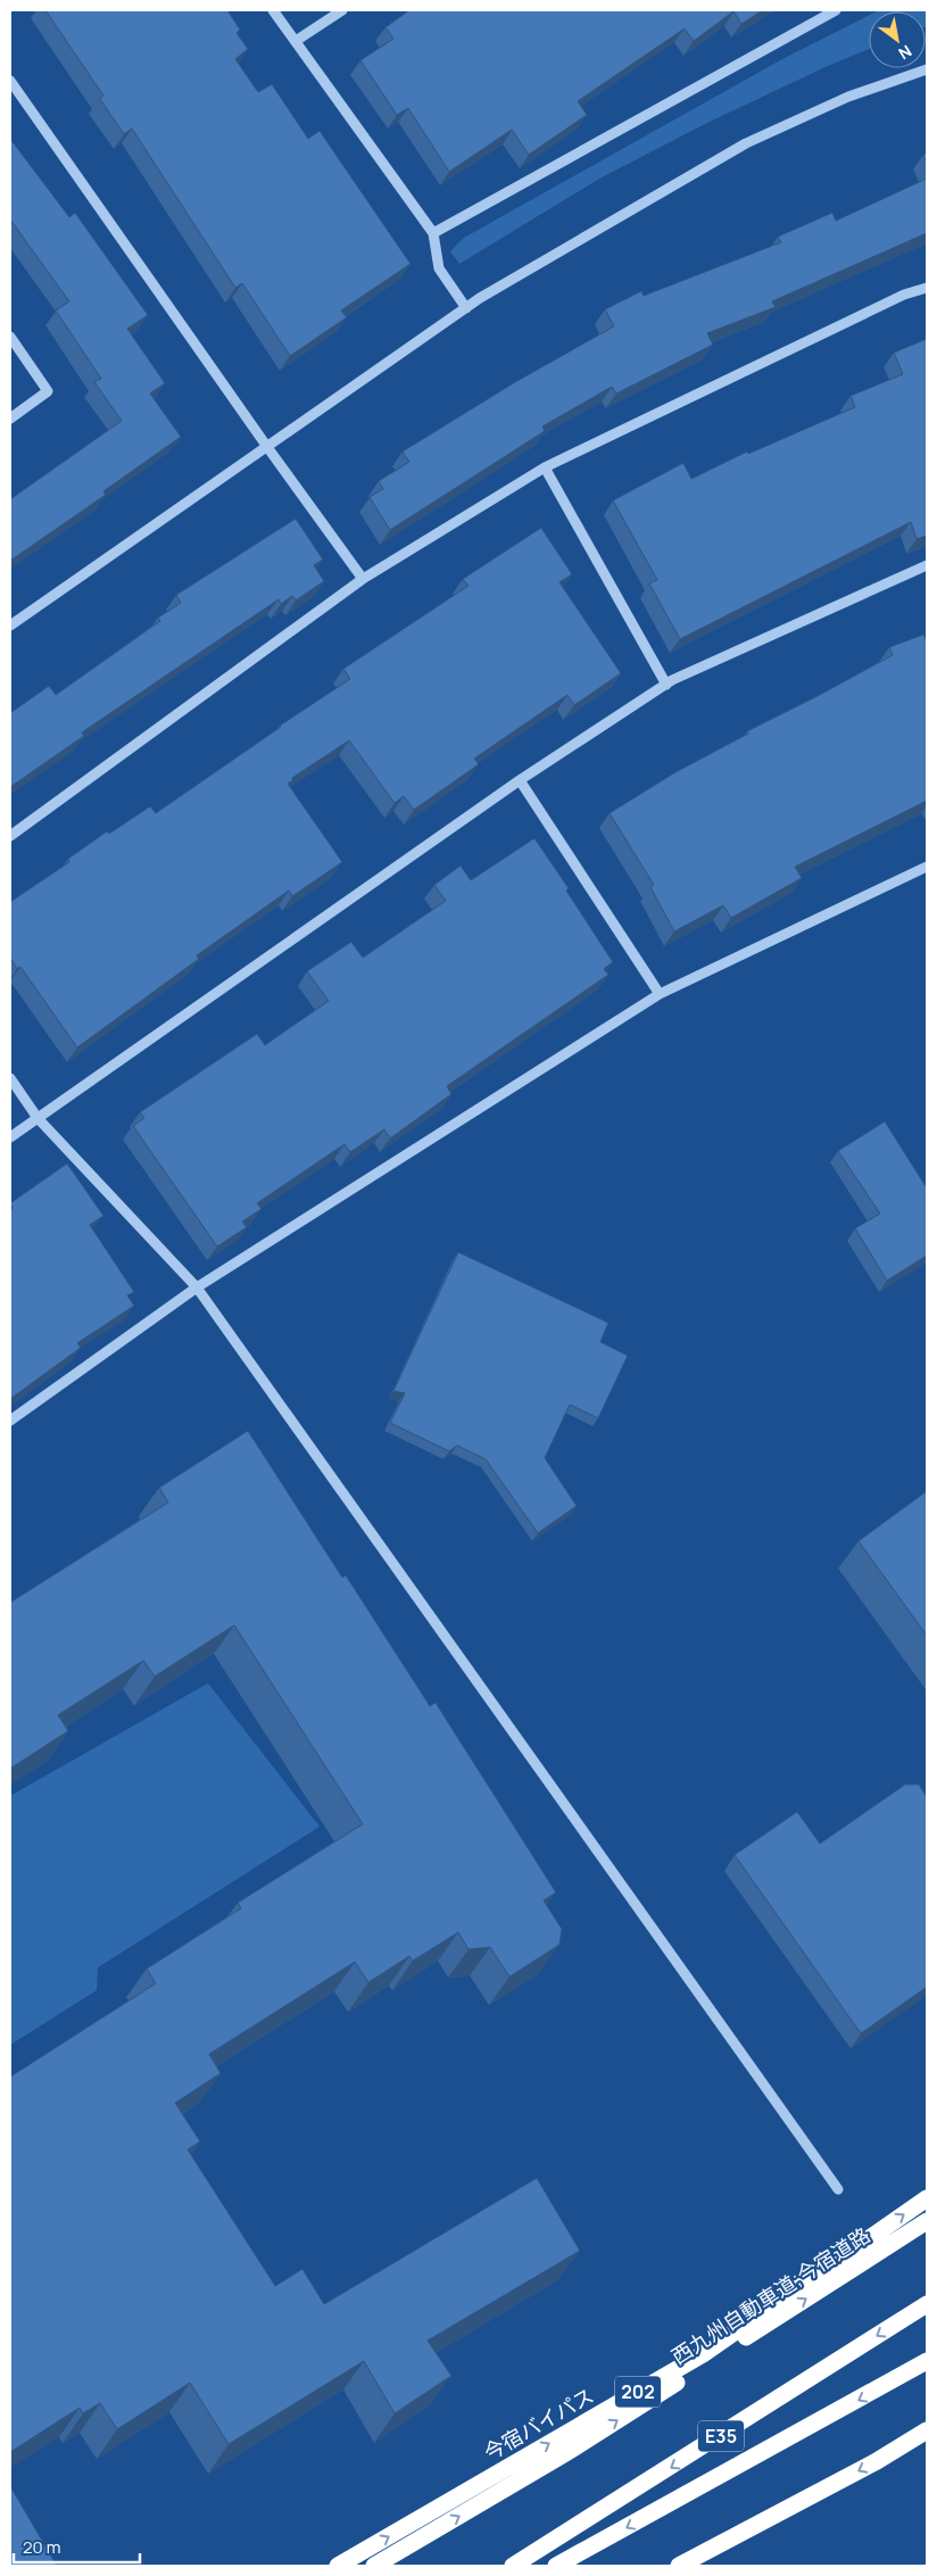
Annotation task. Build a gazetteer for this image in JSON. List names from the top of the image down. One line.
{"streets":{"highway":["西九州自動車道;今宿道路","202","今宿バイパス","E35"]},"scale_bar":"20 m","north":"bottom right"}
